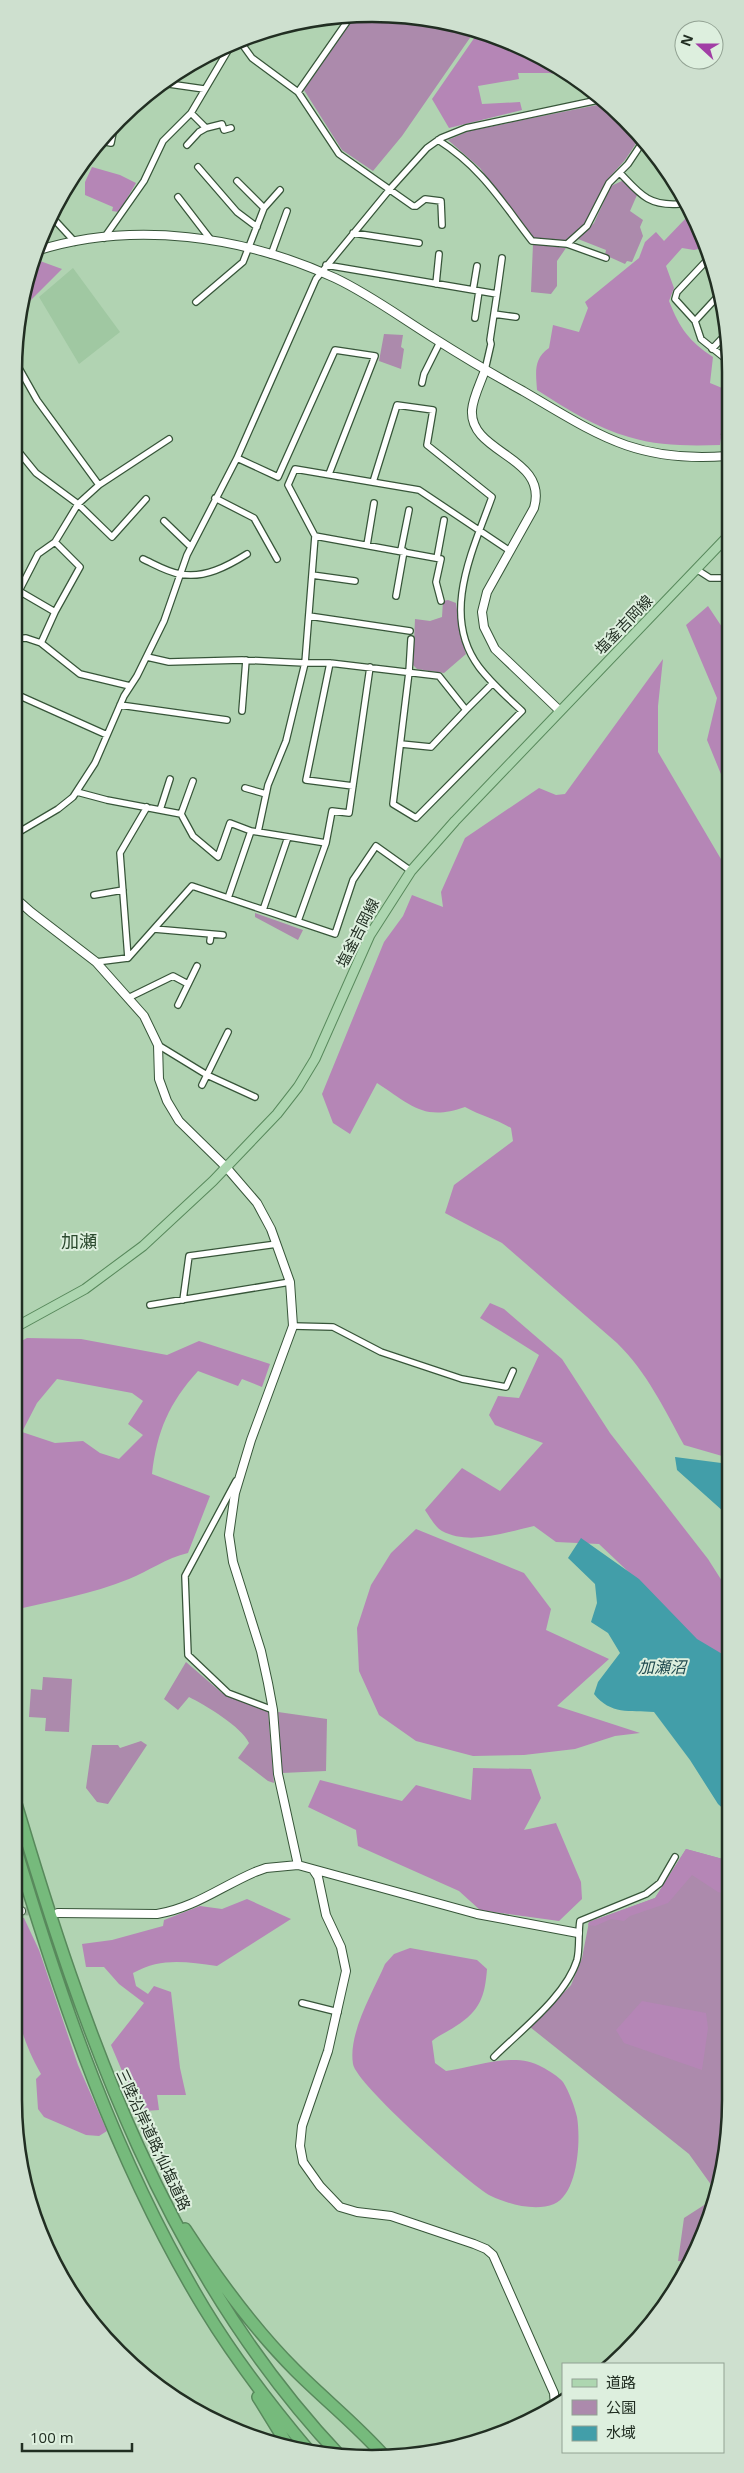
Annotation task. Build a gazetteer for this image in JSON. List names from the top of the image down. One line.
{"streets":{"highway":["三陸沿岸道路;仙塩道路"],"main road":["塩釜吉岡線"]},"districts":["加瀬"],"water":["加瀬沼"],"legend":["道路","公園","水域"],"scale_bar":"100 m","north":"left"}
